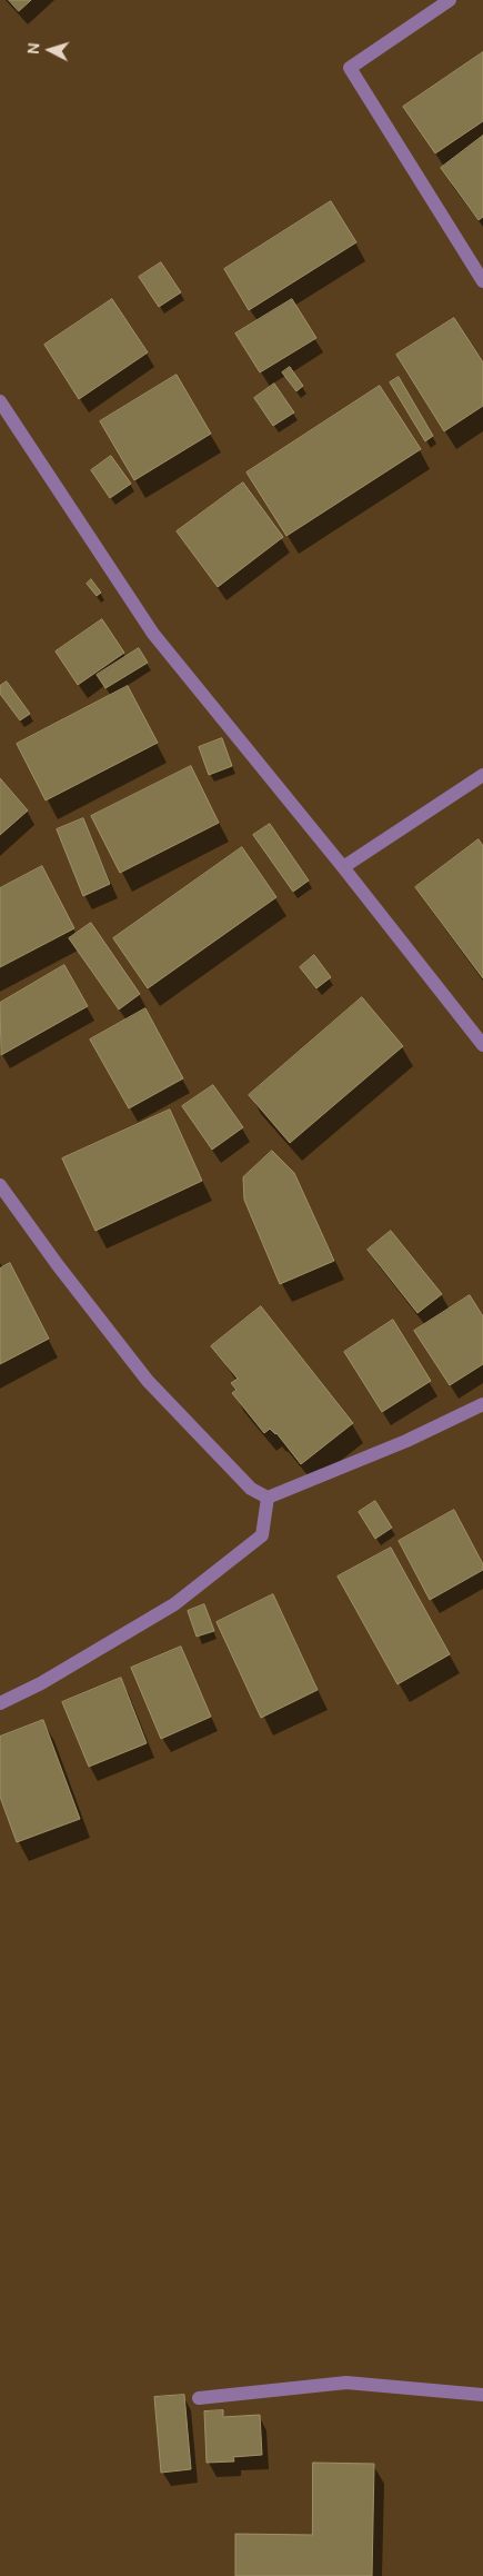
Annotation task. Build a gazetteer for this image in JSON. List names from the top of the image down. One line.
{"north":"left"}
